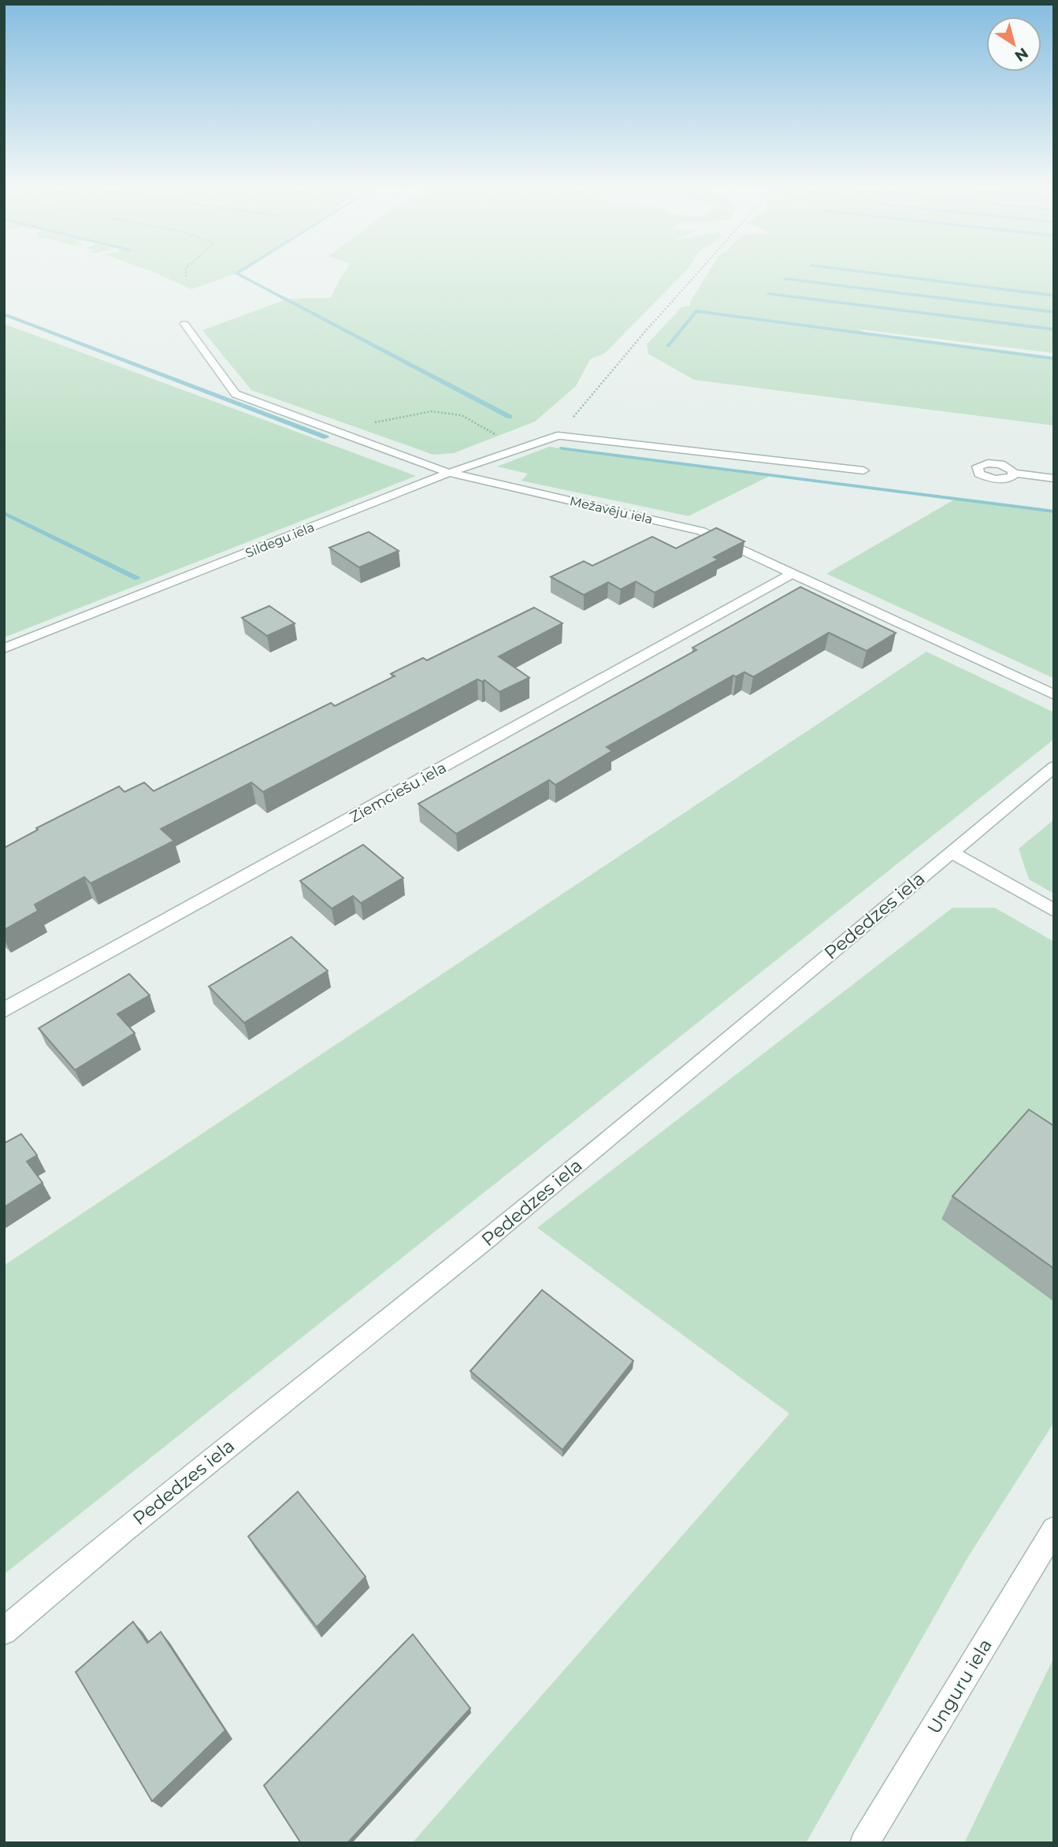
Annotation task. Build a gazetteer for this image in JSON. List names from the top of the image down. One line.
{"streets":{"street":["Mežavēju iela","Sildegu iela","Ziemciešu iela","Pededzes iela","Unguru iela"]},"crossings":[["Mežavēju iela","Sildegu iela"],["Mežavēju iela","Ziemciešu iela"]],"north":"bottom right"}
